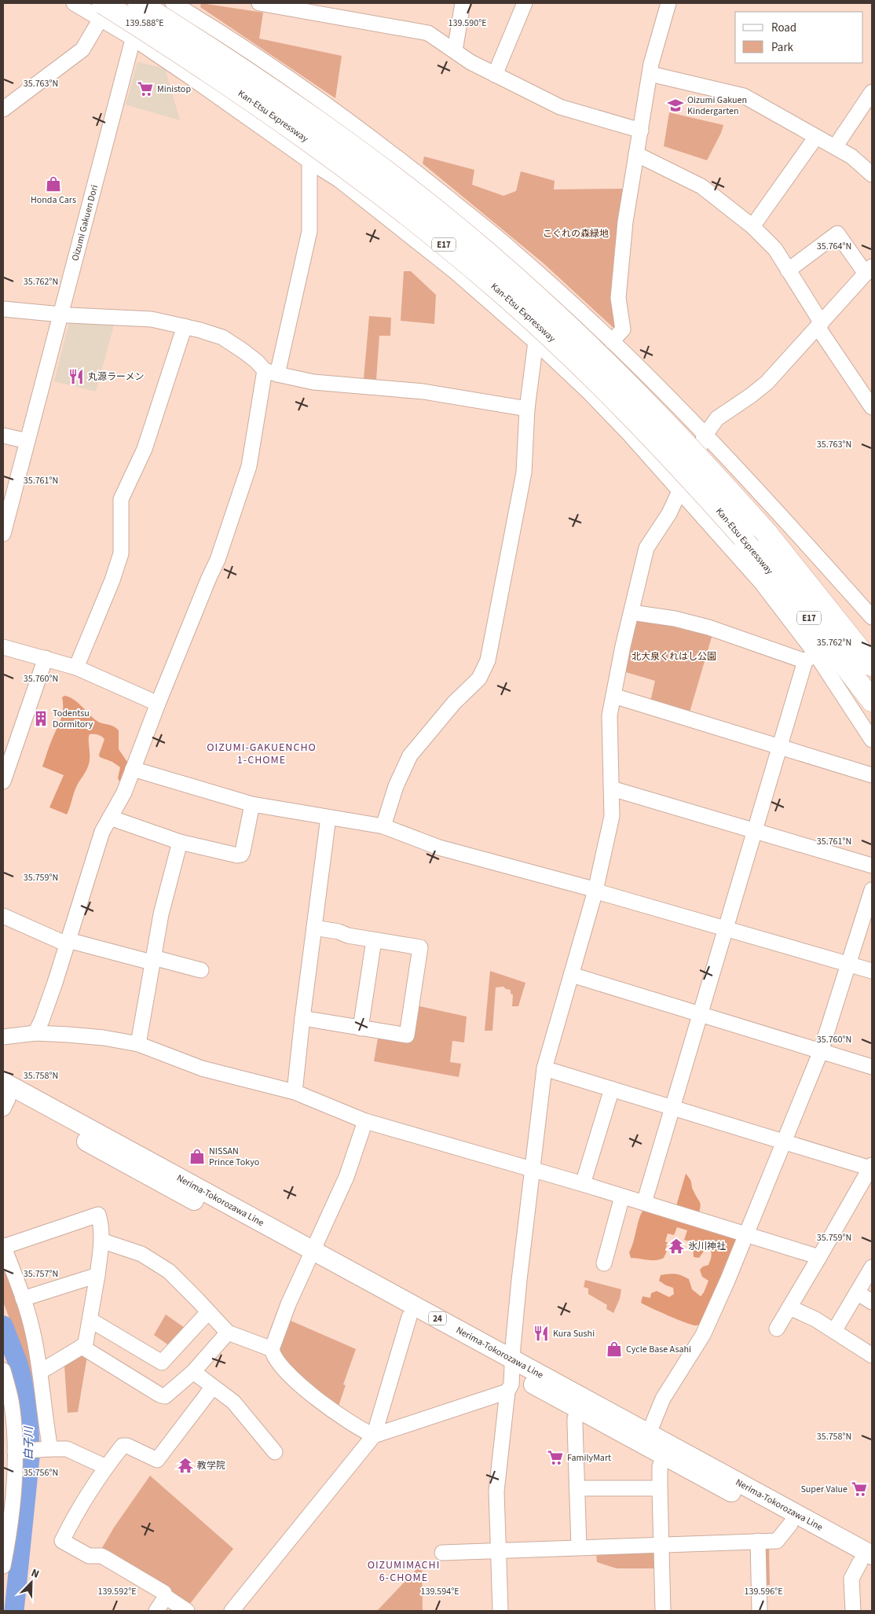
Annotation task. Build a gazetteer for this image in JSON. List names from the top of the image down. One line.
{"streets":{"highway":["Kan-Etsu Expressway","E17"],"main road":["Nerima-Tokorozawa Line","24"],"street":["Oizumi Gakuen Dori"]},"districts":["OIZUMI-GAKUENCHO 1-CHOME","OIZUMIMACHI 6-CHOME"],"water":["白子川"],"parks":["こぐれの森緑地","北大泉くれはし公園"],"places":{"supermarket":["Ministop","FamilyMart","Super Value"],"school or university":["Oizumi Gakuen Kindergarten"],"shop":["Honda Cars","NISSAN Prince Tokyo","Cycle Base Asahi"],"restaurant":["丸源ラーメン","Kura Sushi"],"building":["Todentsu Dormitory"],"temple":["氷川神社","教学院"]},"legend":["Road","Park"],"north":"top right","coordinates":["139.588°E","139.590°E","35.763°N","35.764°N","35.762°N","35.761°N","35.760°N","35.759°N","35.758°N","35.757°N","35.756°N","139.592°E","139.594°E","139.596°E"]}
